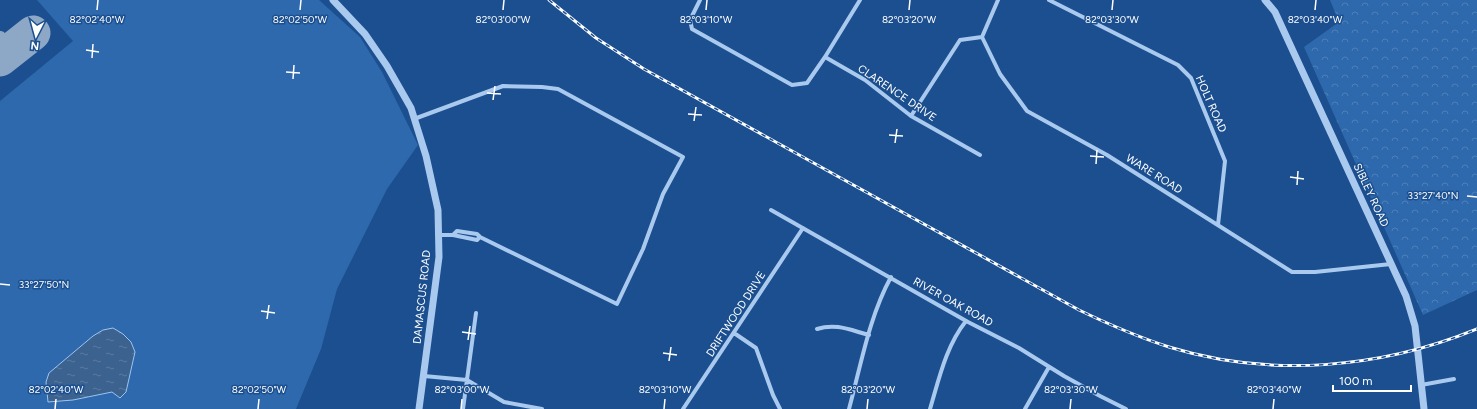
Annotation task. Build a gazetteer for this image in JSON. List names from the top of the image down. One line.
{"streets":{"street":["CLARENCE DRIVE","HOLT ROAD","WARE ROAD","SIBLEY ROAD","DAMASCUS ROAD","RIVER OAK ROAD","DRIFTWOOD DRIVE"]},"crossings":[["HOLT ROAD","WARE ROAD"],["WARE ROAD","SIBLEY ROAD"],["RIVER OAK ROAD","DRIFTWOOD DRIVE"]],"scale_bar":"100 m","north":"bottom","coordinates":["82°02'40\"W","82°02'50\"W","82°03'00\"W","82°03'10\"W","82°03'20\"W","82°03'30\"W","82°03'40\"W","33°27'40\"N","33°27'50\"N"]}
